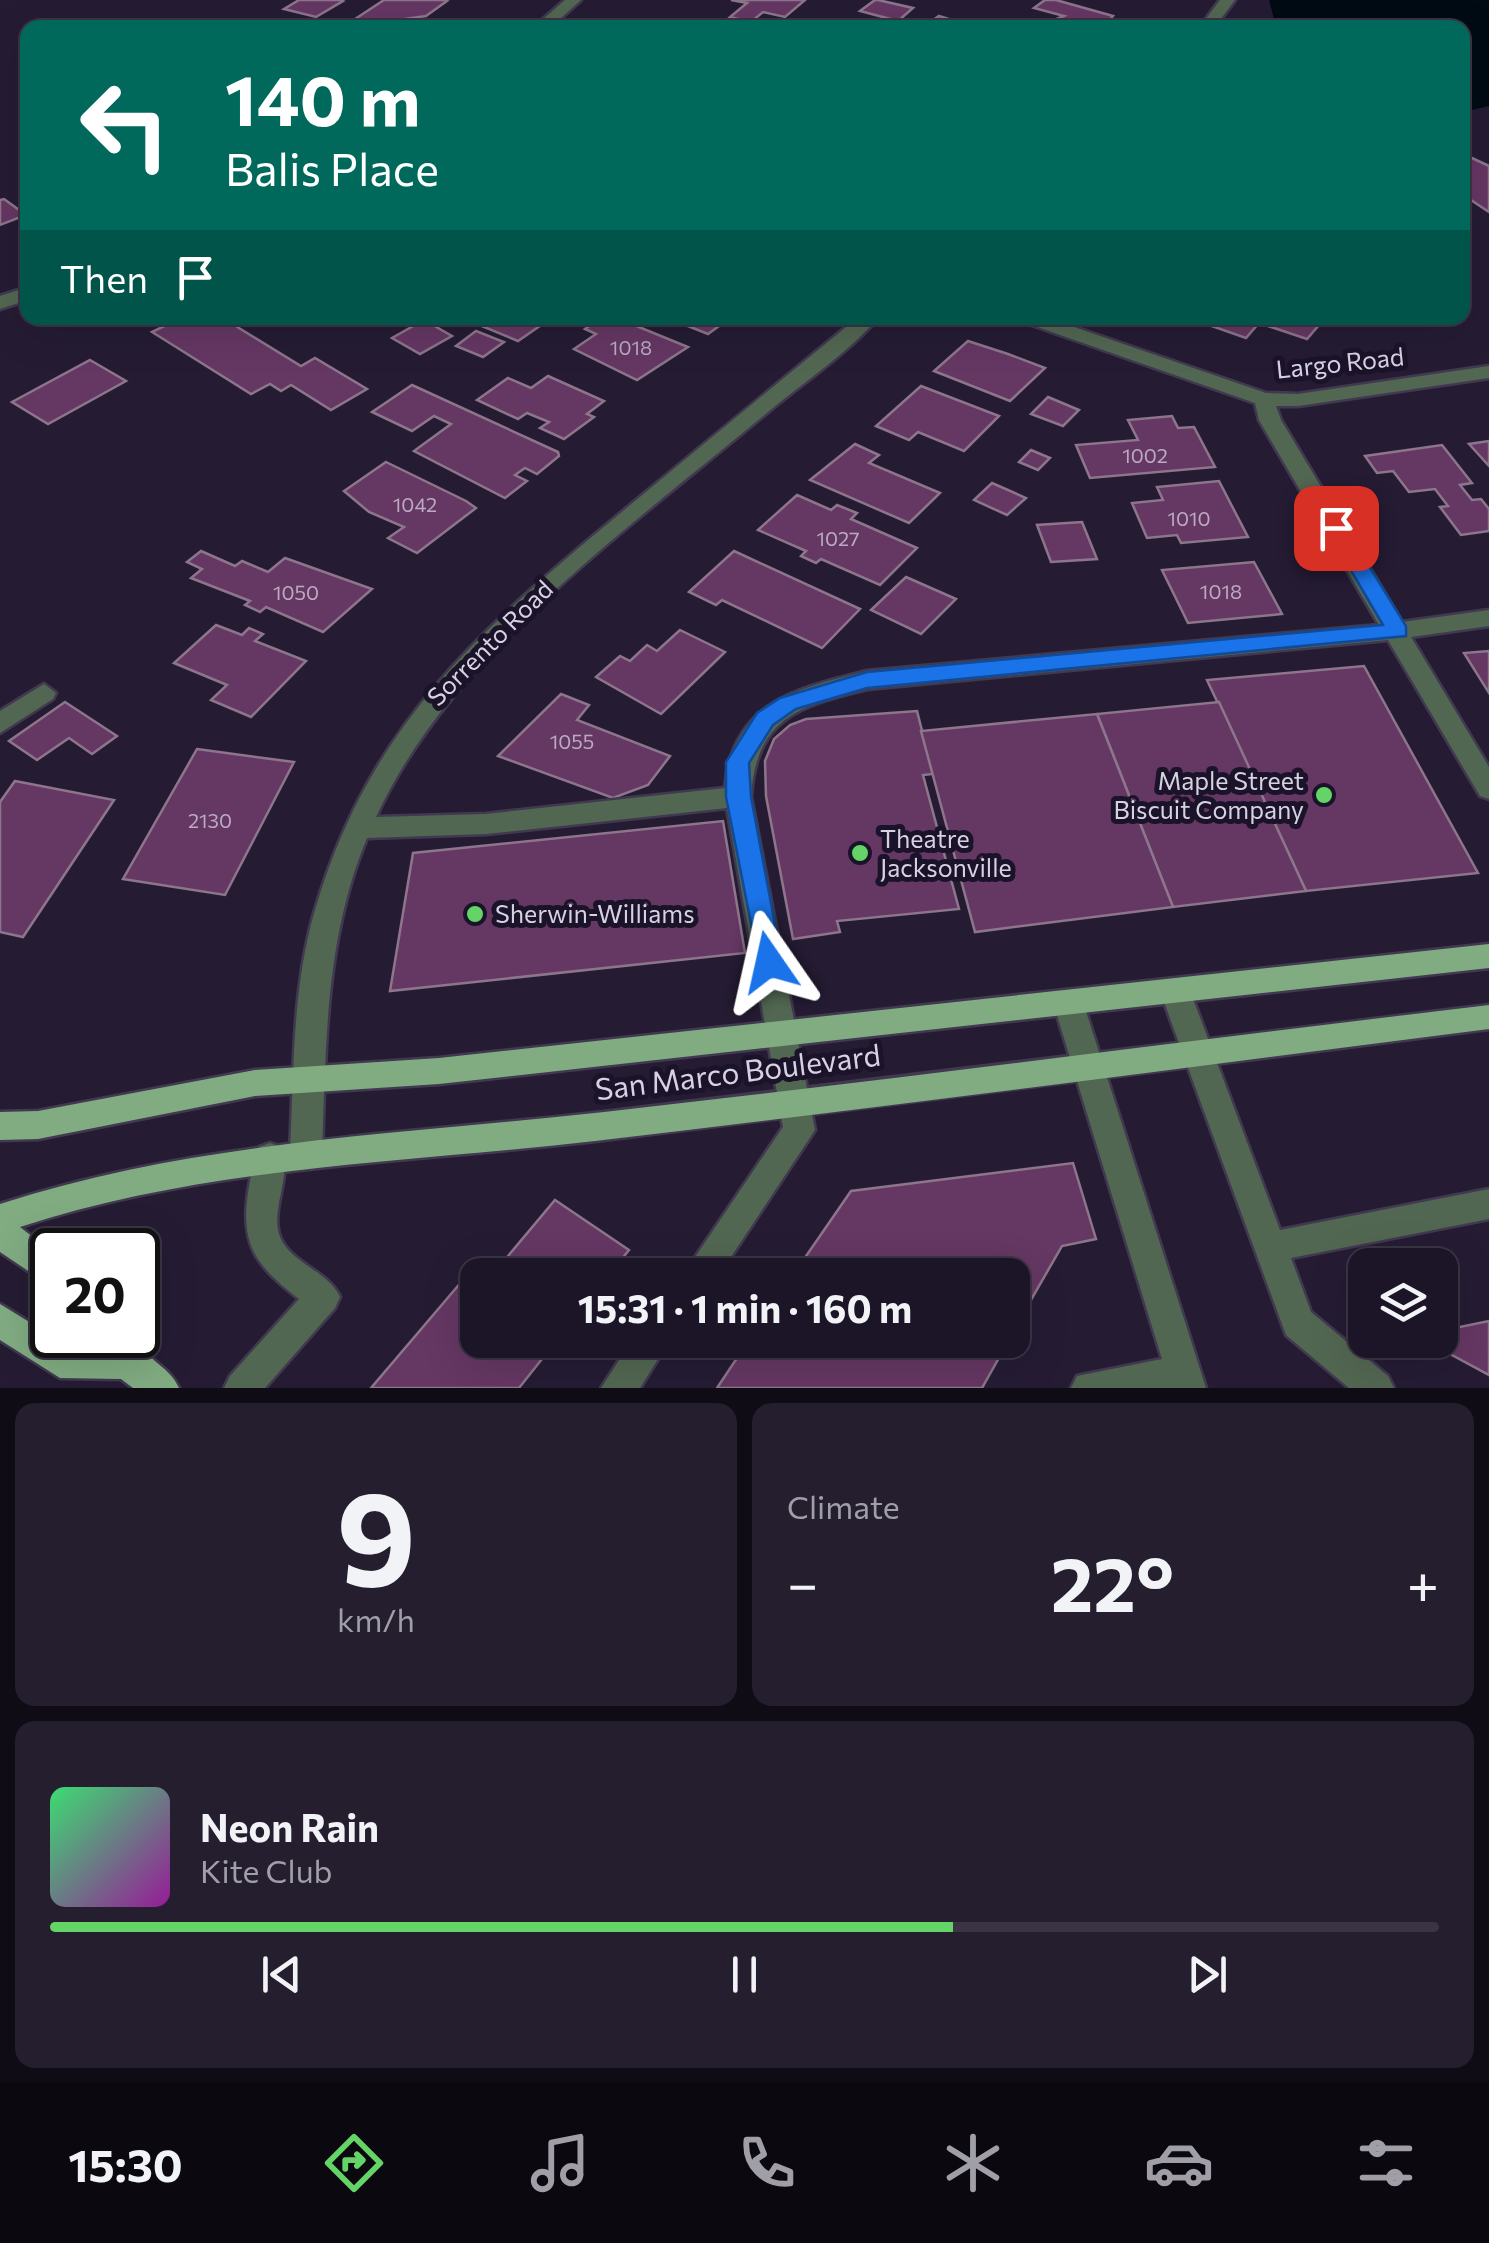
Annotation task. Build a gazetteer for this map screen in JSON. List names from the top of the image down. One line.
{"streets":{"main road":["San Marco Boulevard"],"street":["Largo Road","Sorrento Road"]},"crossings":[["Sorrento Road","San Marco Boulevard"]],"places":["Maple Street Biscuit Company","Theatre Jacksonville","Sherwin-Williams"],"house_numbers":["1018","1002","1042","1010","1027","1018","1050","1055","2130"],"page":{"turn":["140 m","Balis Place"],"then":"Then","limit":"20","trip":"15:31 · 1 min · 160 m","tile":[["9","km/h"],"Climate"],"heat":["−","22°","+"],"song":["Neon Rain","Kite Club"],"tabs":"15:30"}}
